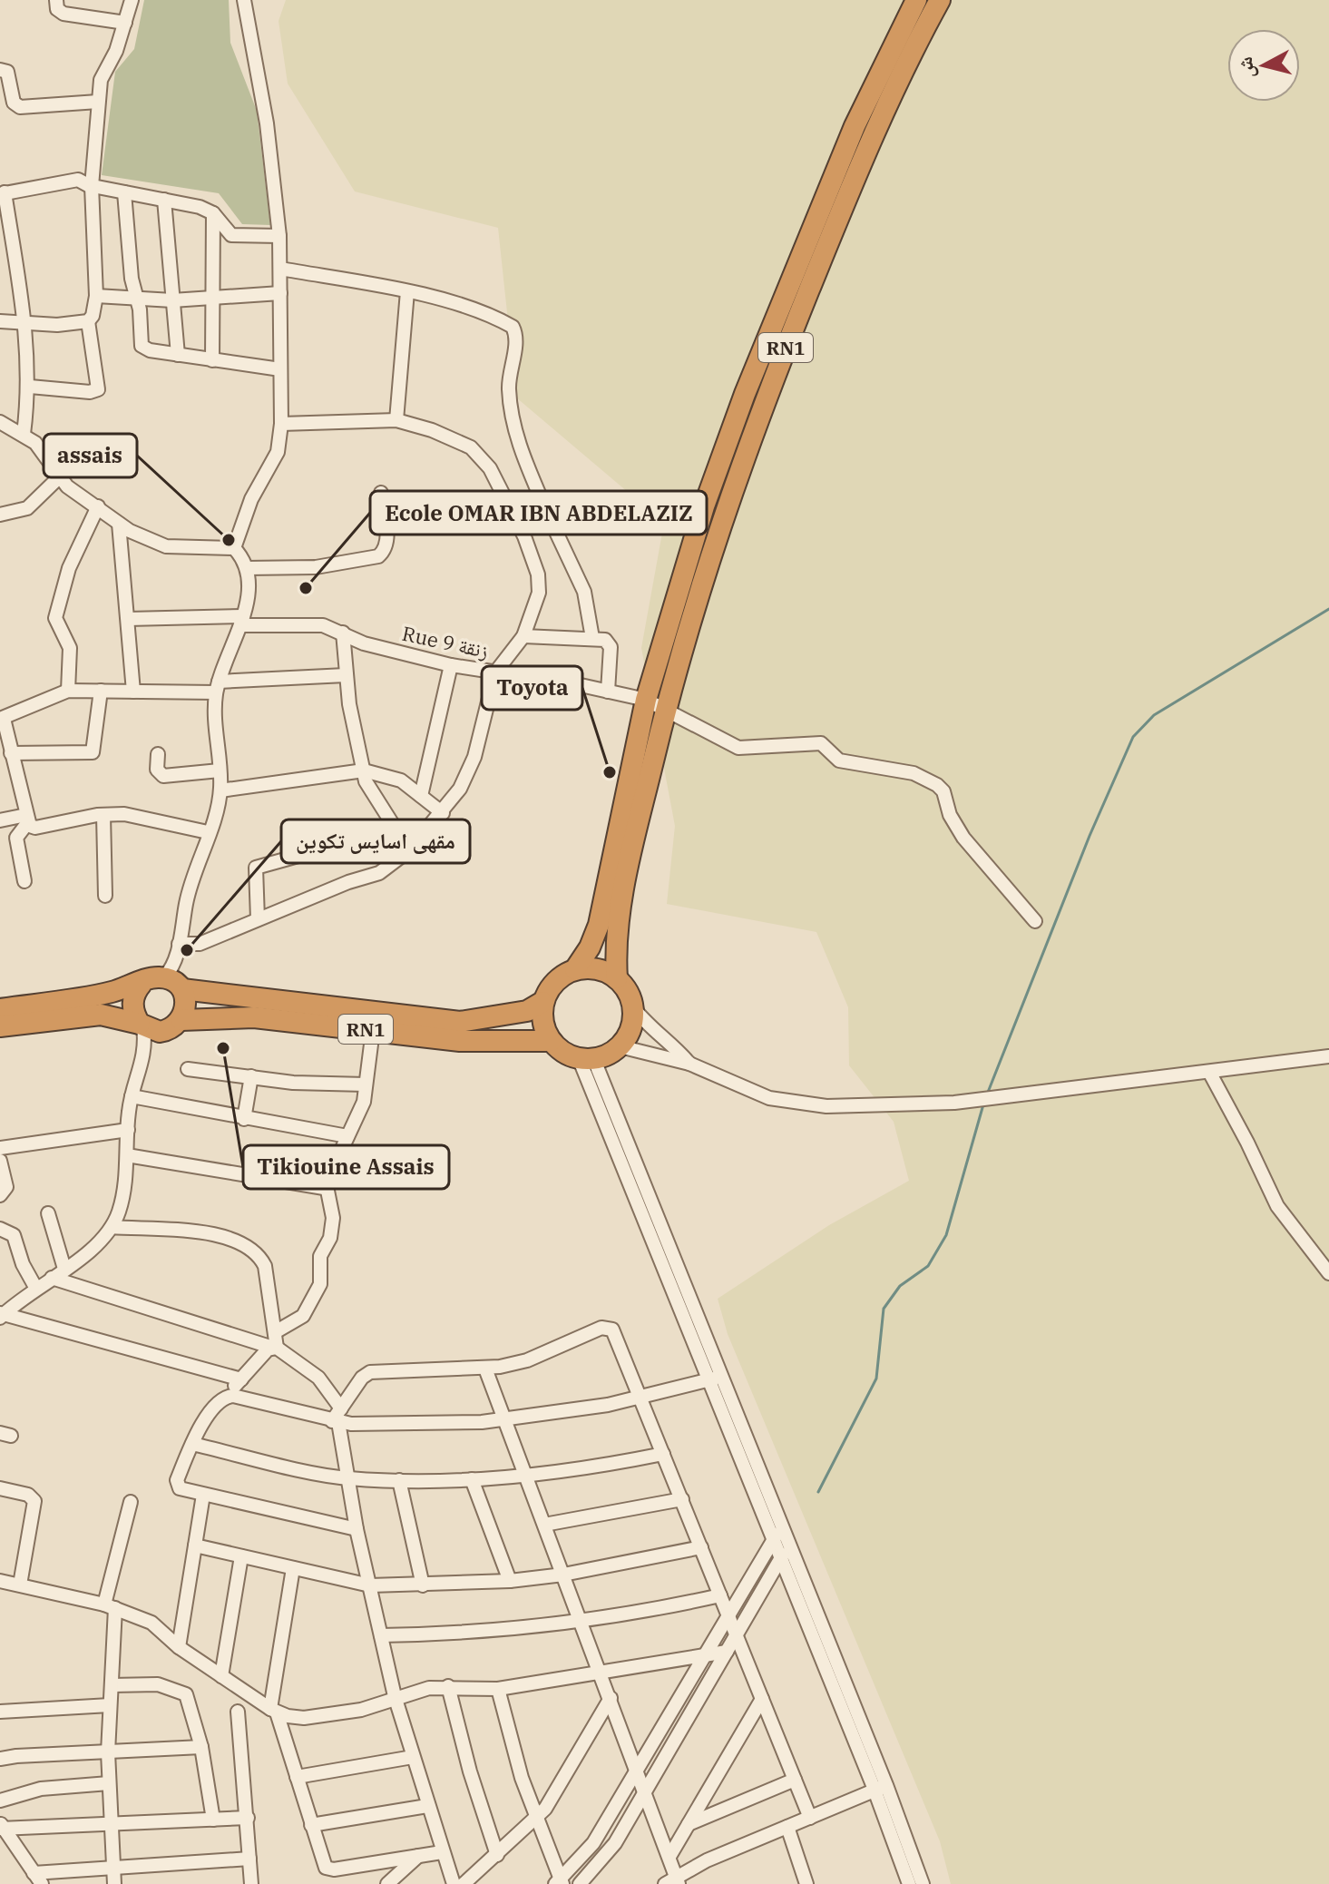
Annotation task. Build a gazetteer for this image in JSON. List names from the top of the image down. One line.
{"streets":{"highway":["RN1"],"street":["Rue 9 زنقة"]},"crossings":[["RN1","Rue 9 زنقة"]],"places":["assais","Ecole OMAR IBN ABDELAZIZ","Toyota","مقهى اسايس تكوين","Tikiouine Assais"],"north":"left"}
